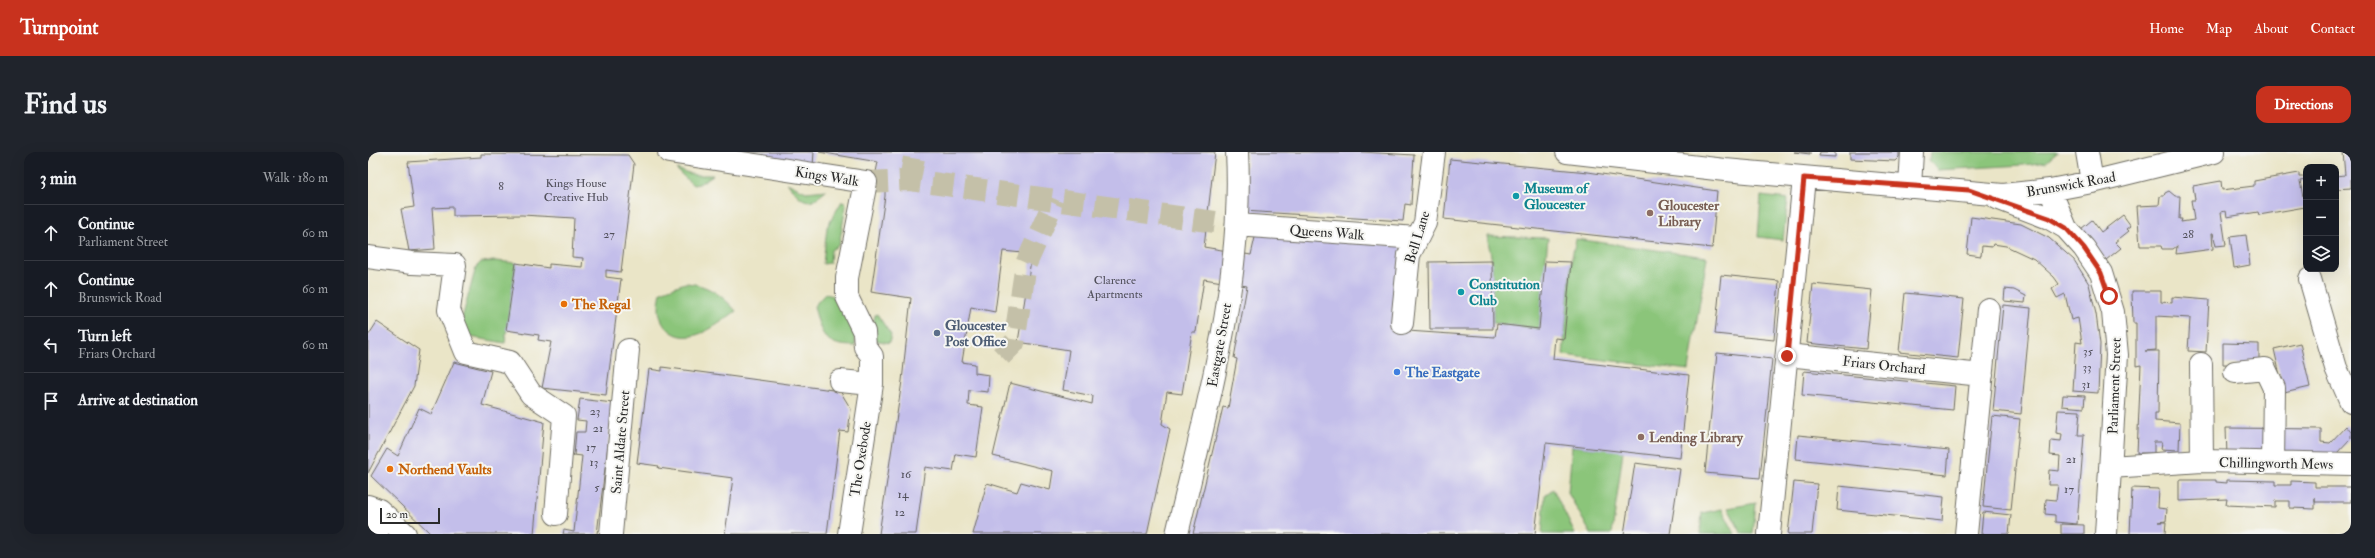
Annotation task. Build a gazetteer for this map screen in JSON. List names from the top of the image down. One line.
{"streets":{"street":["Kings Walk","Brunswick Road","Queens Walk","Bell Lane","Eastgate Street","Friars Orchard","Parliament Street","Saint Aldate Street","The Oxebode","Chillingworth Mews"]},"crossings":[["Kings Walk","The Oxebode"],["Brunswick Road","Parliament Street"],["Queens Walk","Bell Lane"],["Queens Walk","Eastgate Street"],["Parliament Street","Chillingworth Mews"]],"places":["Museum of Gloucester","Gloucester Library","Constitution Club","The Regal","Gloucester Post Office","The Eastgate","Lending Library","Northend Vaults"],"house_numbers":["Kings House Creative Hub","8","27","28","Clarence Apartments","35","33","31","23","21","17","21","13","16","5","17","14","12"],"scale_bar":"20 m","page":{"header":"Turnpoint","nav":["Home","Map","About","Contact"],"buttons":"Directions","title":"Find us","heading":["3 min","Walk · 180 m"],"map_buttons":["+","−"],"list":[["Continue","Parliament Street","60 m"],["Continue","Brunswick Road","60 m"],["Turn left","Friars Orchard","60 m"],"Arrive at destination"],"scale":"20 m"}}
